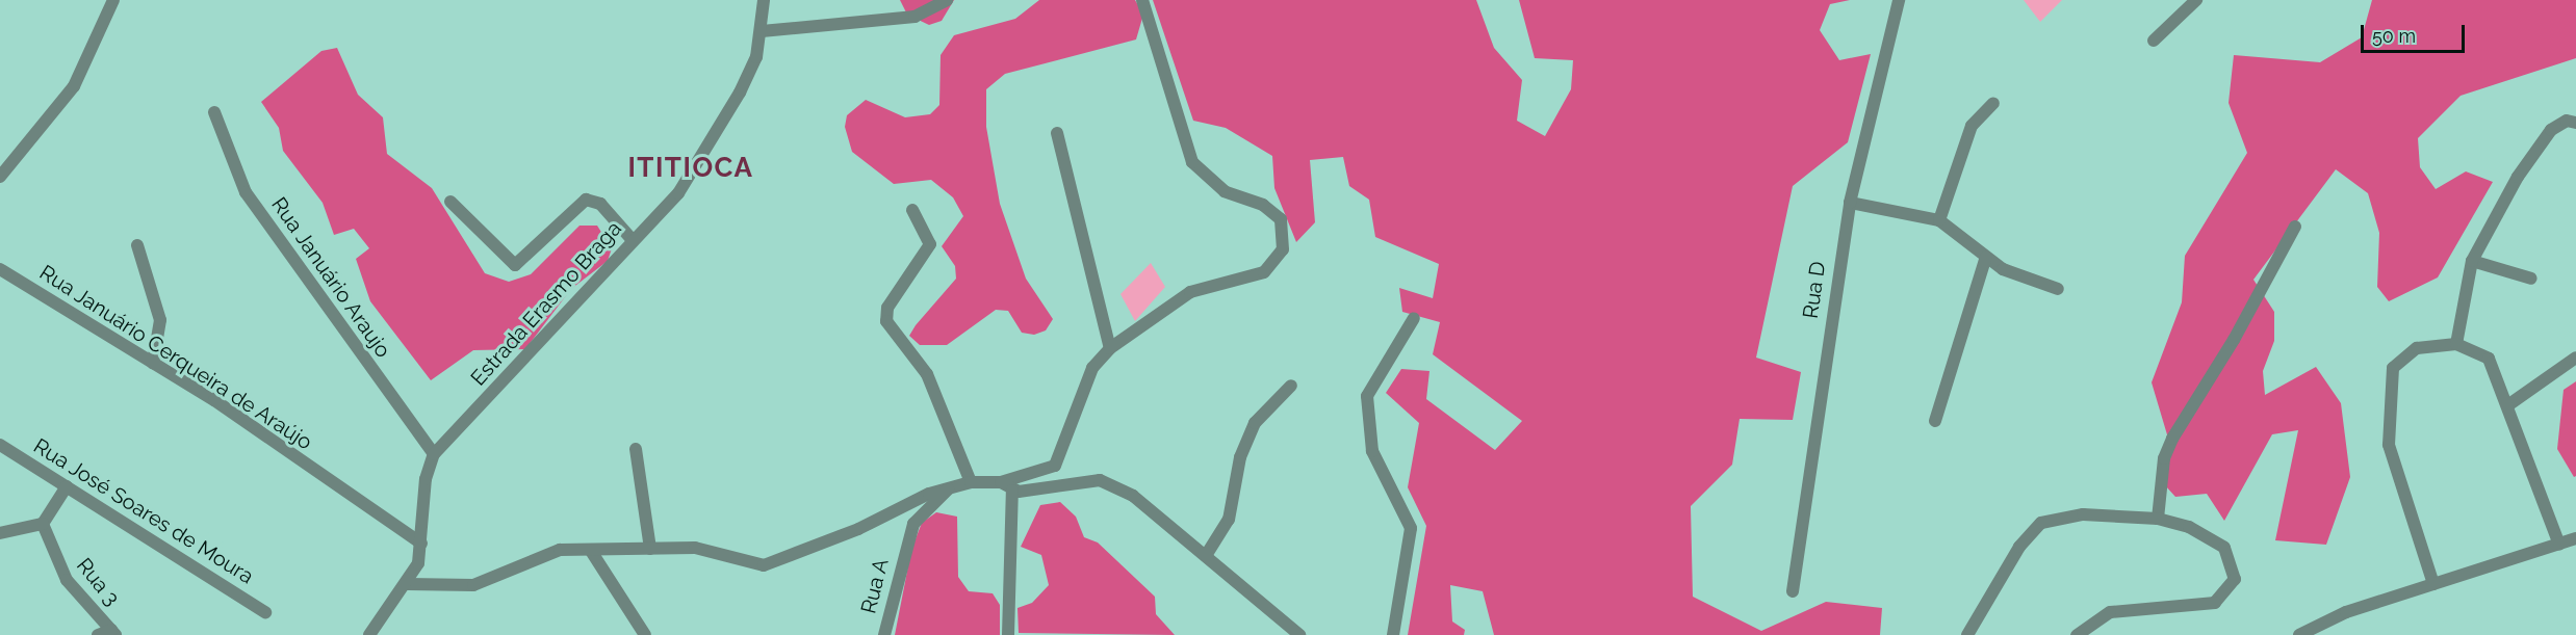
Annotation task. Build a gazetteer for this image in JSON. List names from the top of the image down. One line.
{"streets":{"street":["Rua Januário Araujo","Rua D","Estrada Erasmo Braga","Rua Januário Cerqueira de Araújo","Rua José Soares de Moura","Rua 3","Rua A"]},"crossings":[["Rua Januário Araujo","Estrada Erasmo Braga"],["Estrada Erasmo Braga","Rua Januário Cerqueira de Araújo"]],"districts":["ITITIOCA"],"scale_bar":"50 m"}
